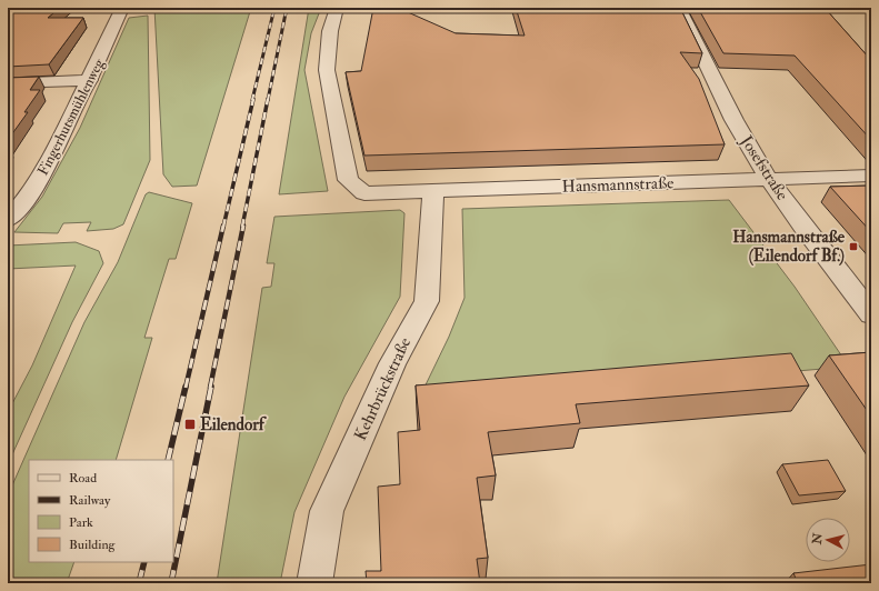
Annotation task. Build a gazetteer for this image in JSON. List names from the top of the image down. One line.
{"streets":{"street":["Fingerhutsmühlenweg","Josefstraße","Hansmannstraße","Kehrbrückstraße"]},"crossings":[["Josefstraße","Hansmannstraße"],["Hansmannstraße","Kehrbrückstraße"]],"places":{"transit":["Hansmannstraße (Eilendorf Bf.)","Eilendorf"]},"legend":["Road","Railway","Park","Building"],"north":"left"}
